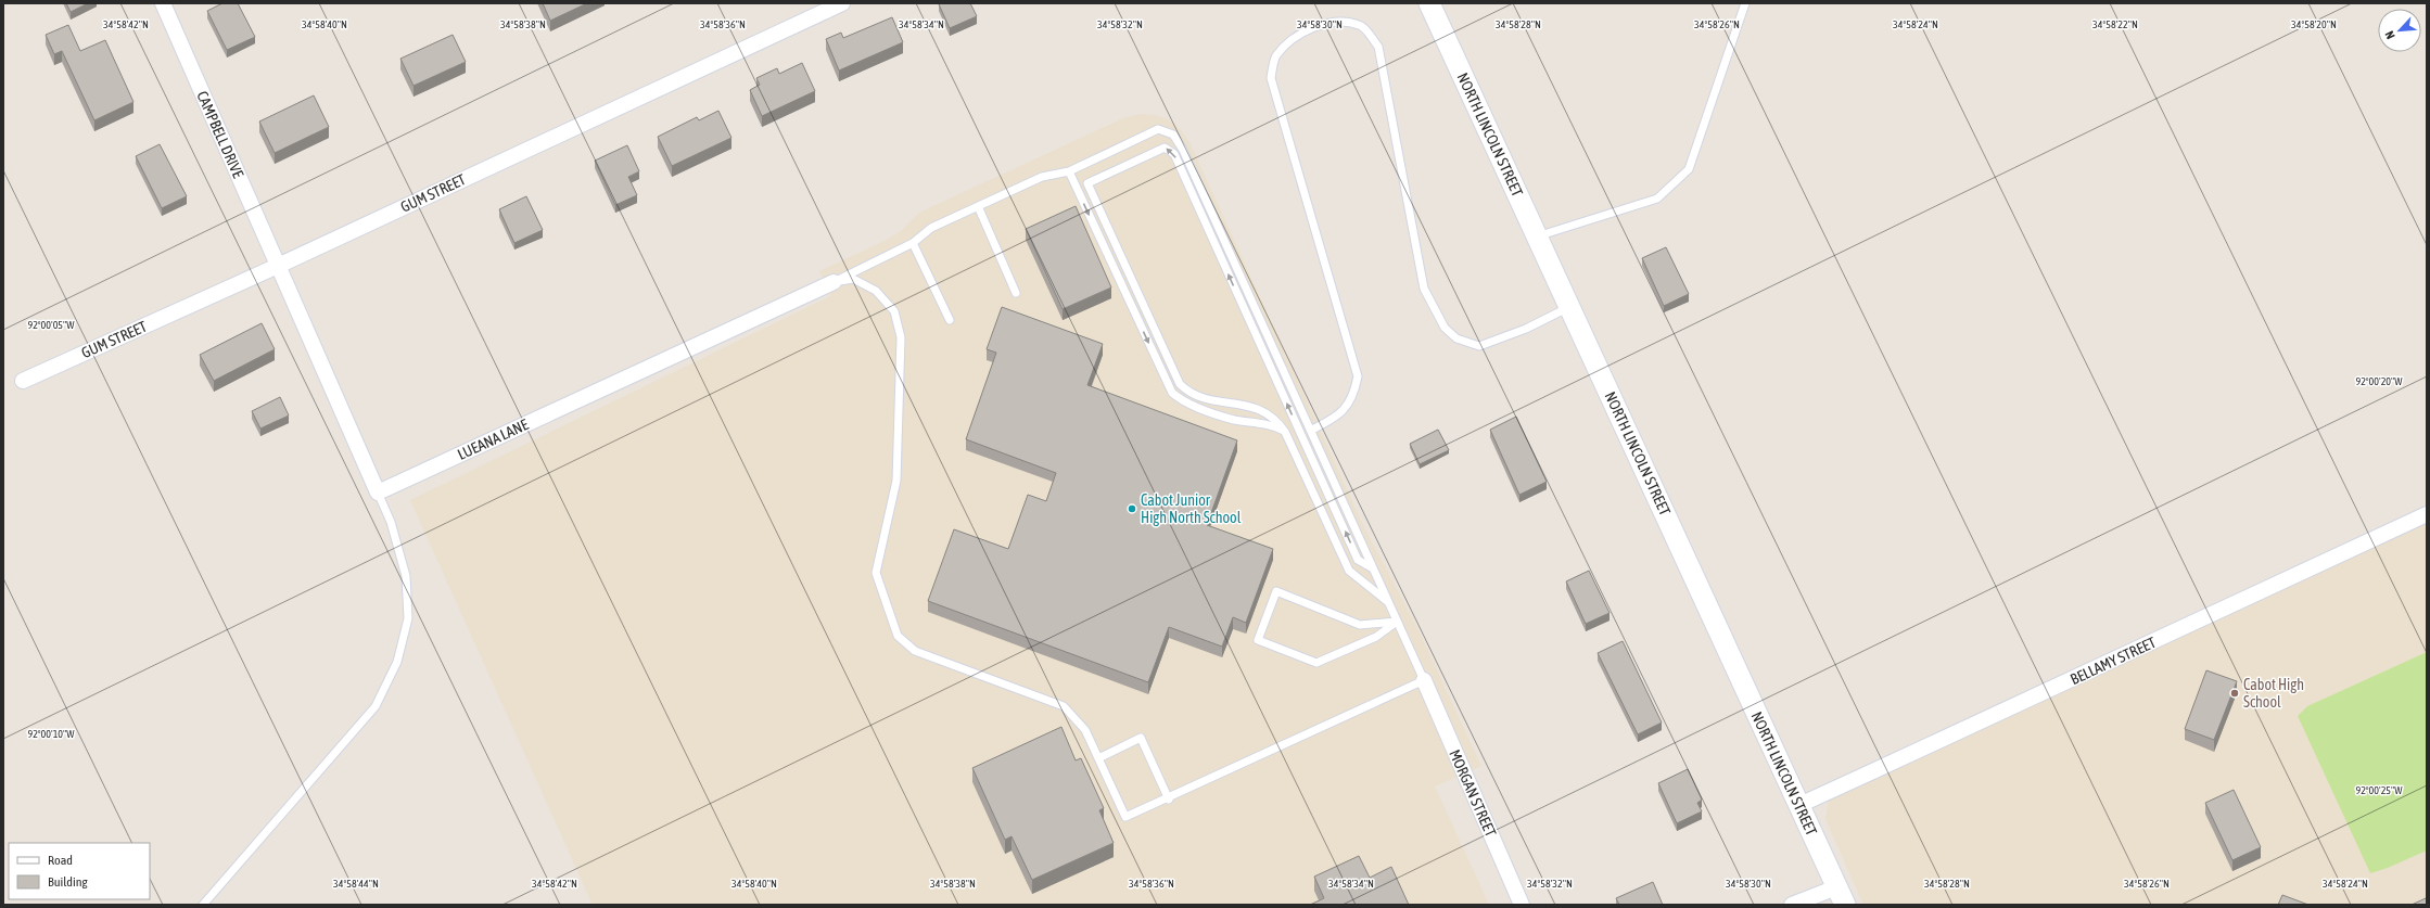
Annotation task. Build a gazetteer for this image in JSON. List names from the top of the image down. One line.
{"streets":{"street":["CAMPBELL DRIVE","NORTH LINCOLN STREET","GUM STREET","LUEANA LANE","BELLAMY STREET","MORGAN STREET"]},"crossings":[["CAMPBELL DRIVE","GUM STREET"],["NORTH LINCOLN STREET","BELLAMY STREET"]],"places":["Cabot Junior High North School","Cabot High School"],"legend":["Road","Building"],"north":"bottom left","coordinates":["34°58'42\"N","34°58'40\"N","34°58'38\"N","34°58'36\"N","34°58'34\"N","34°58'32\"N","34°58'30\"N","34°58'28\"N","34°58'26\"N","34°58'24\"N","34°58'20\"N","34°58'22\"N","92°00'05\"W","92°00'20\"W","92°00'10\"W","92°00'25\"W","34°58'44\"N"]}
